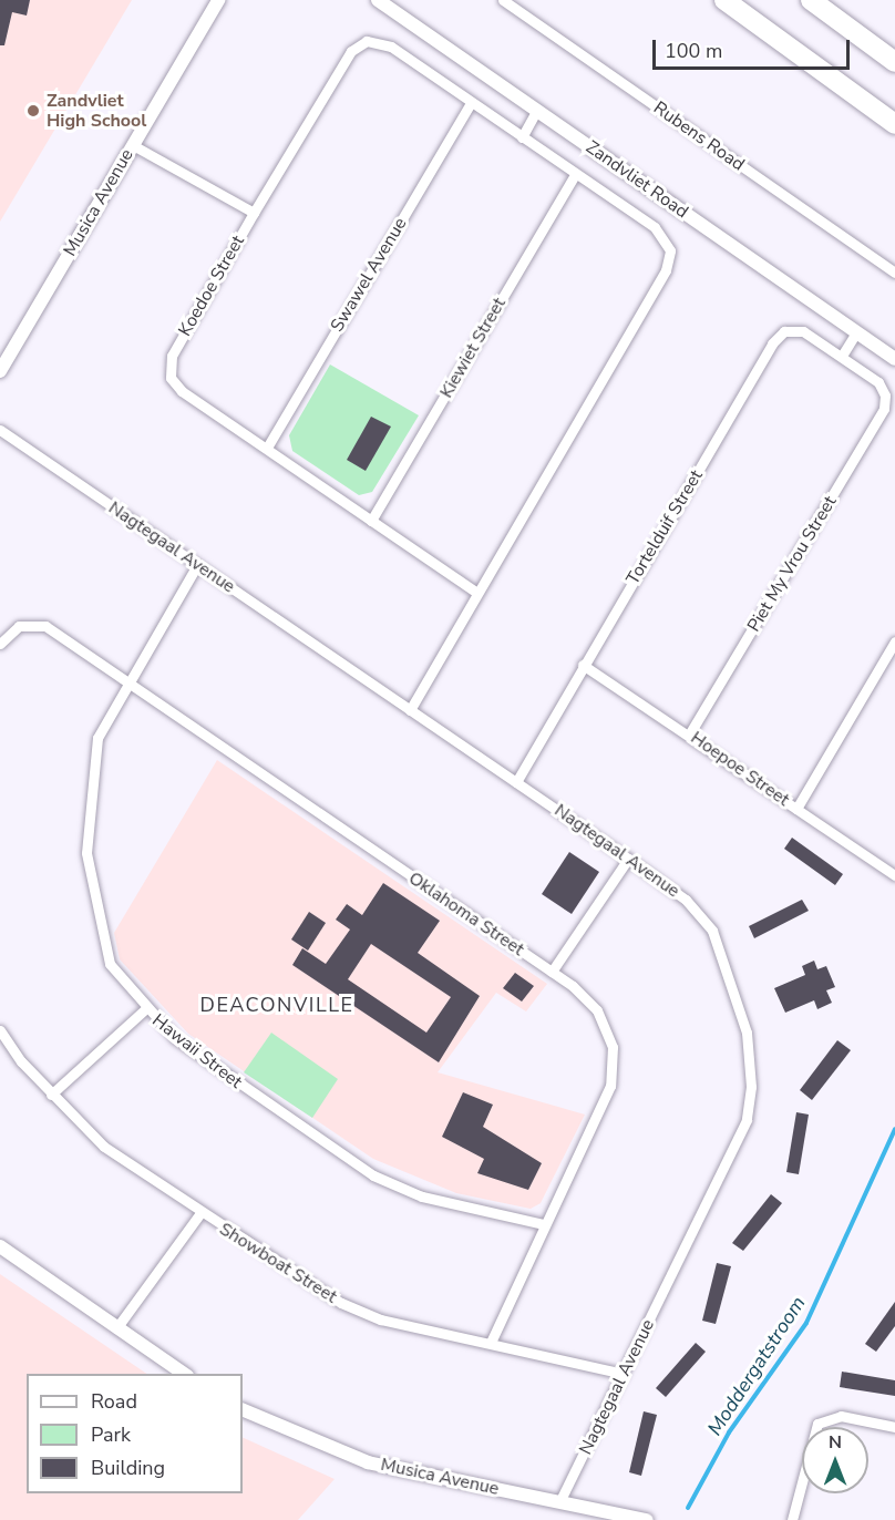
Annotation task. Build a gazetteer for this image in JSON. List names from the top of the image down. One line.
{"streets":{"street":["Rubens Road","Zandvliet Road","Musica Avenue","Swawel Avenue","Koedoe Street","Kiewiet Street","Tortelduif Street","Nagtegaal Avenue","Piet My Vrou Street","Hoepoe Street","Oklahoma Street","Hawaii Street","Showboat Street"]},"crossings":[["Musica Avenue","Nagtegaal Avenue"],["Swawel Avenue","Koedoe Street"],["Koedoe Street","Kiewiet Street"],["Koedoe Street","Nagtegaal Avenue"],["Tortelduif Street","Nagtegaal Avenue"],["Tortelduif Street","Piet My Vrou Street"],["Tortelduif Street","Hoepoe Street"],["Nagtegaal Avenue","Hawaii Street"],["Nagtegaal Avenue","Showboat Street"],["Piet My Vrou Street","Hoepoe Street"],["Oklahoma Street","Hawaii Street"],["Oklahoma Street","Showboat Street"]],"districts":["DEACONVILLE"],"water":["Moddergatstroom"],"places":["Zandvliet High School"],"legend":["Road","Park","Building"],"scale_bar":"100 m","north":"top"}
